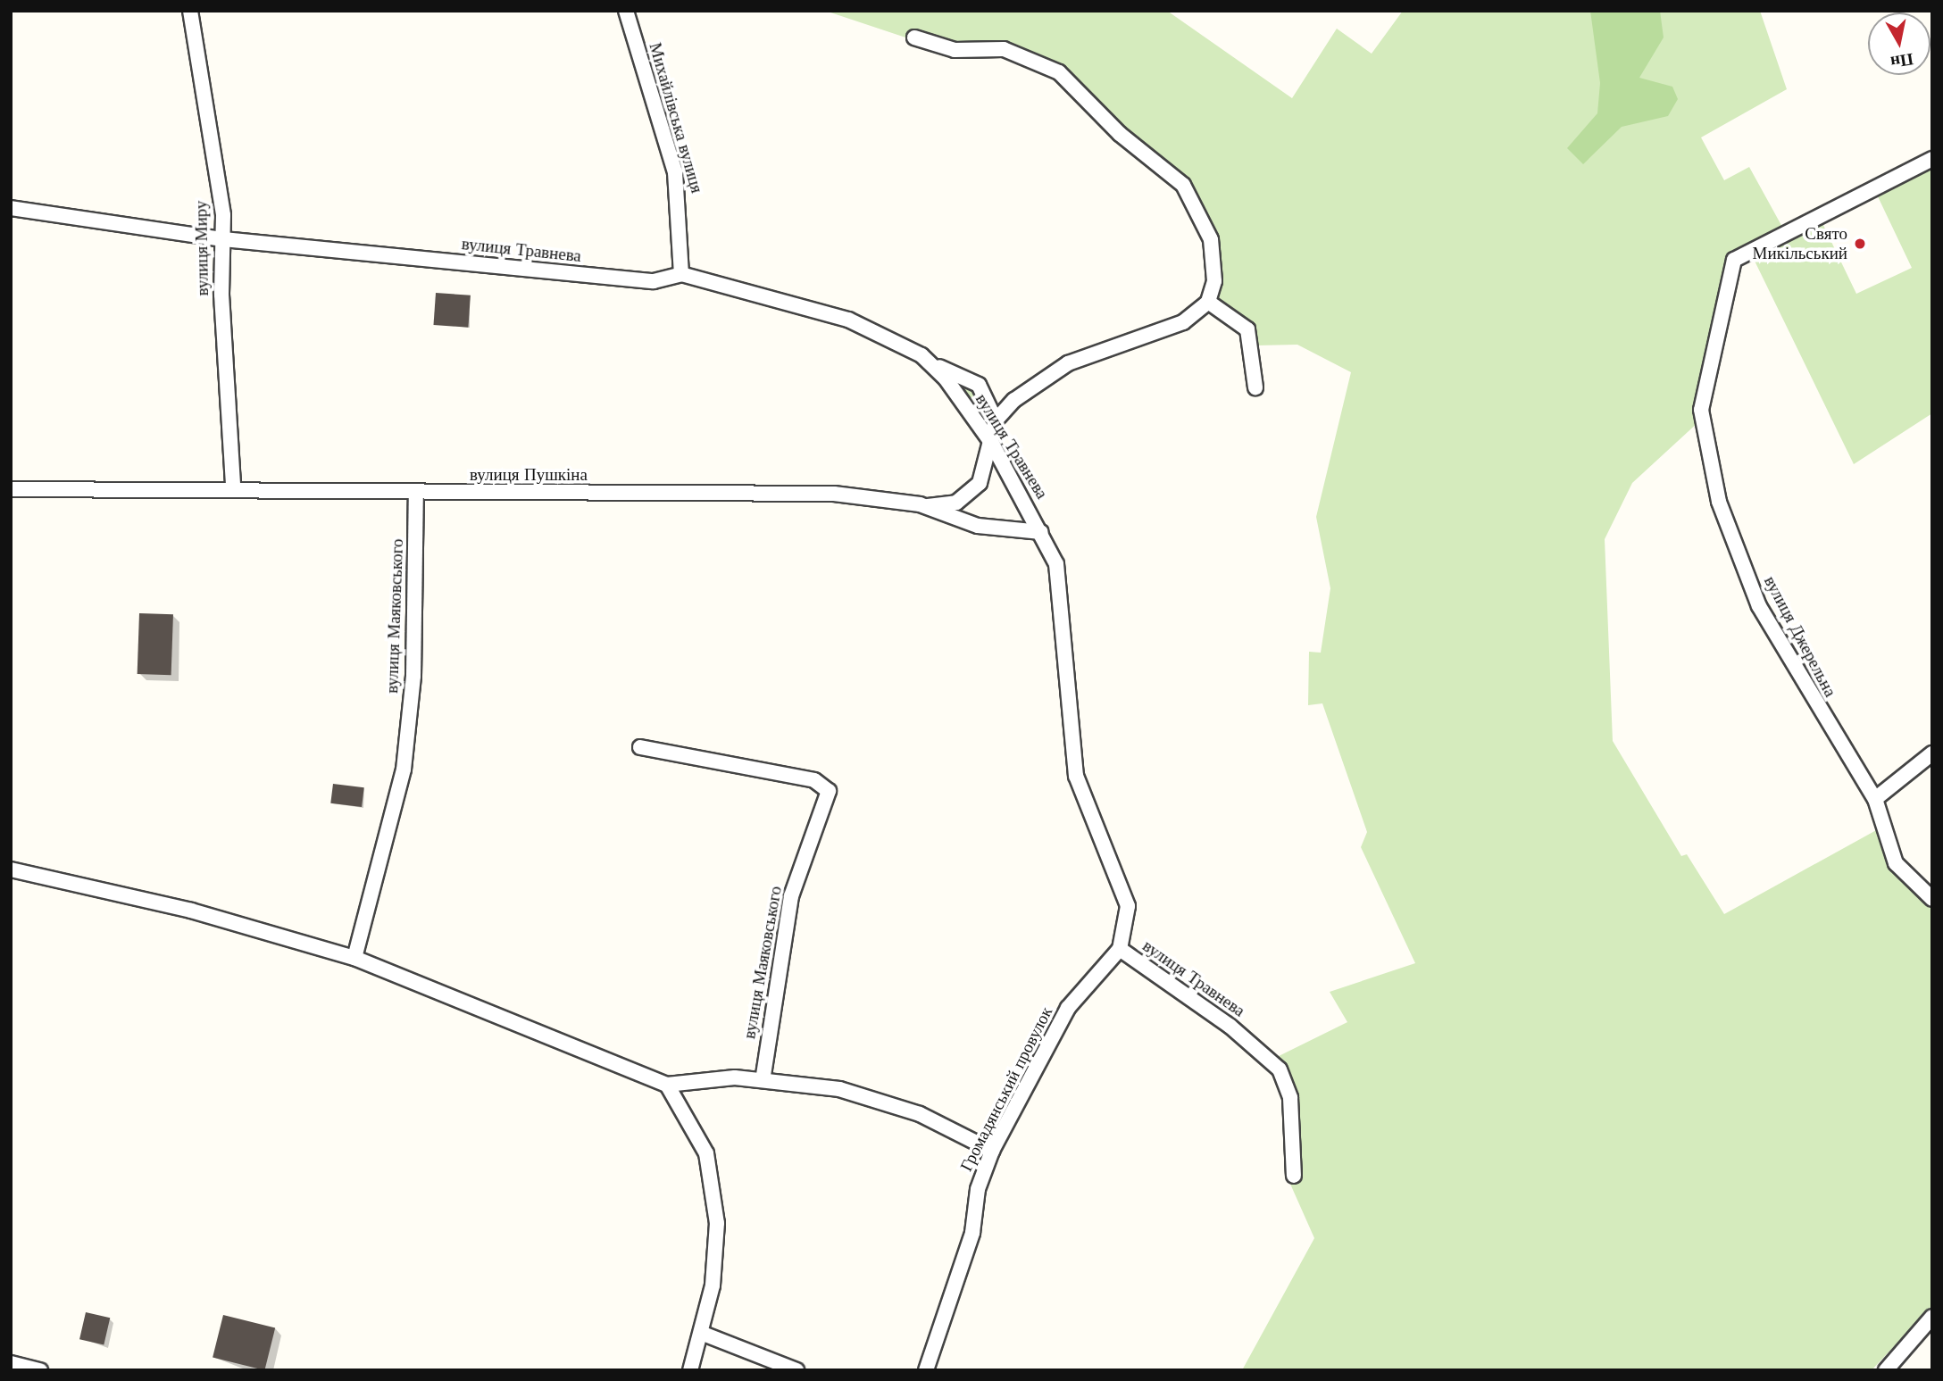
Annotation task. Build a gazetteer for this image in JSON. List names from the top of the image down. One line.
{"streets":{"street":["Михайлівська вулиця","вулиця Миру","вулиця Травнева","вулиця Пушкіна","вулиця Маяковського","вулиця Джерельна","Громадянський провулок"]},"crossings":[["Михайлівська вулиця","вулиця Травнева"],["вулиця Миру","вулиця Травнева"],["вулиця Миру","вулиця Пушкіна"],["вулиця Травнева","вулиця Пушкіна"],["вулиця Травнева","Громадянський провулок"],["вулиця Пушкіна","вулиця Маяковського"]],"places":["Свято Микільський"],"north":"bottom"}
